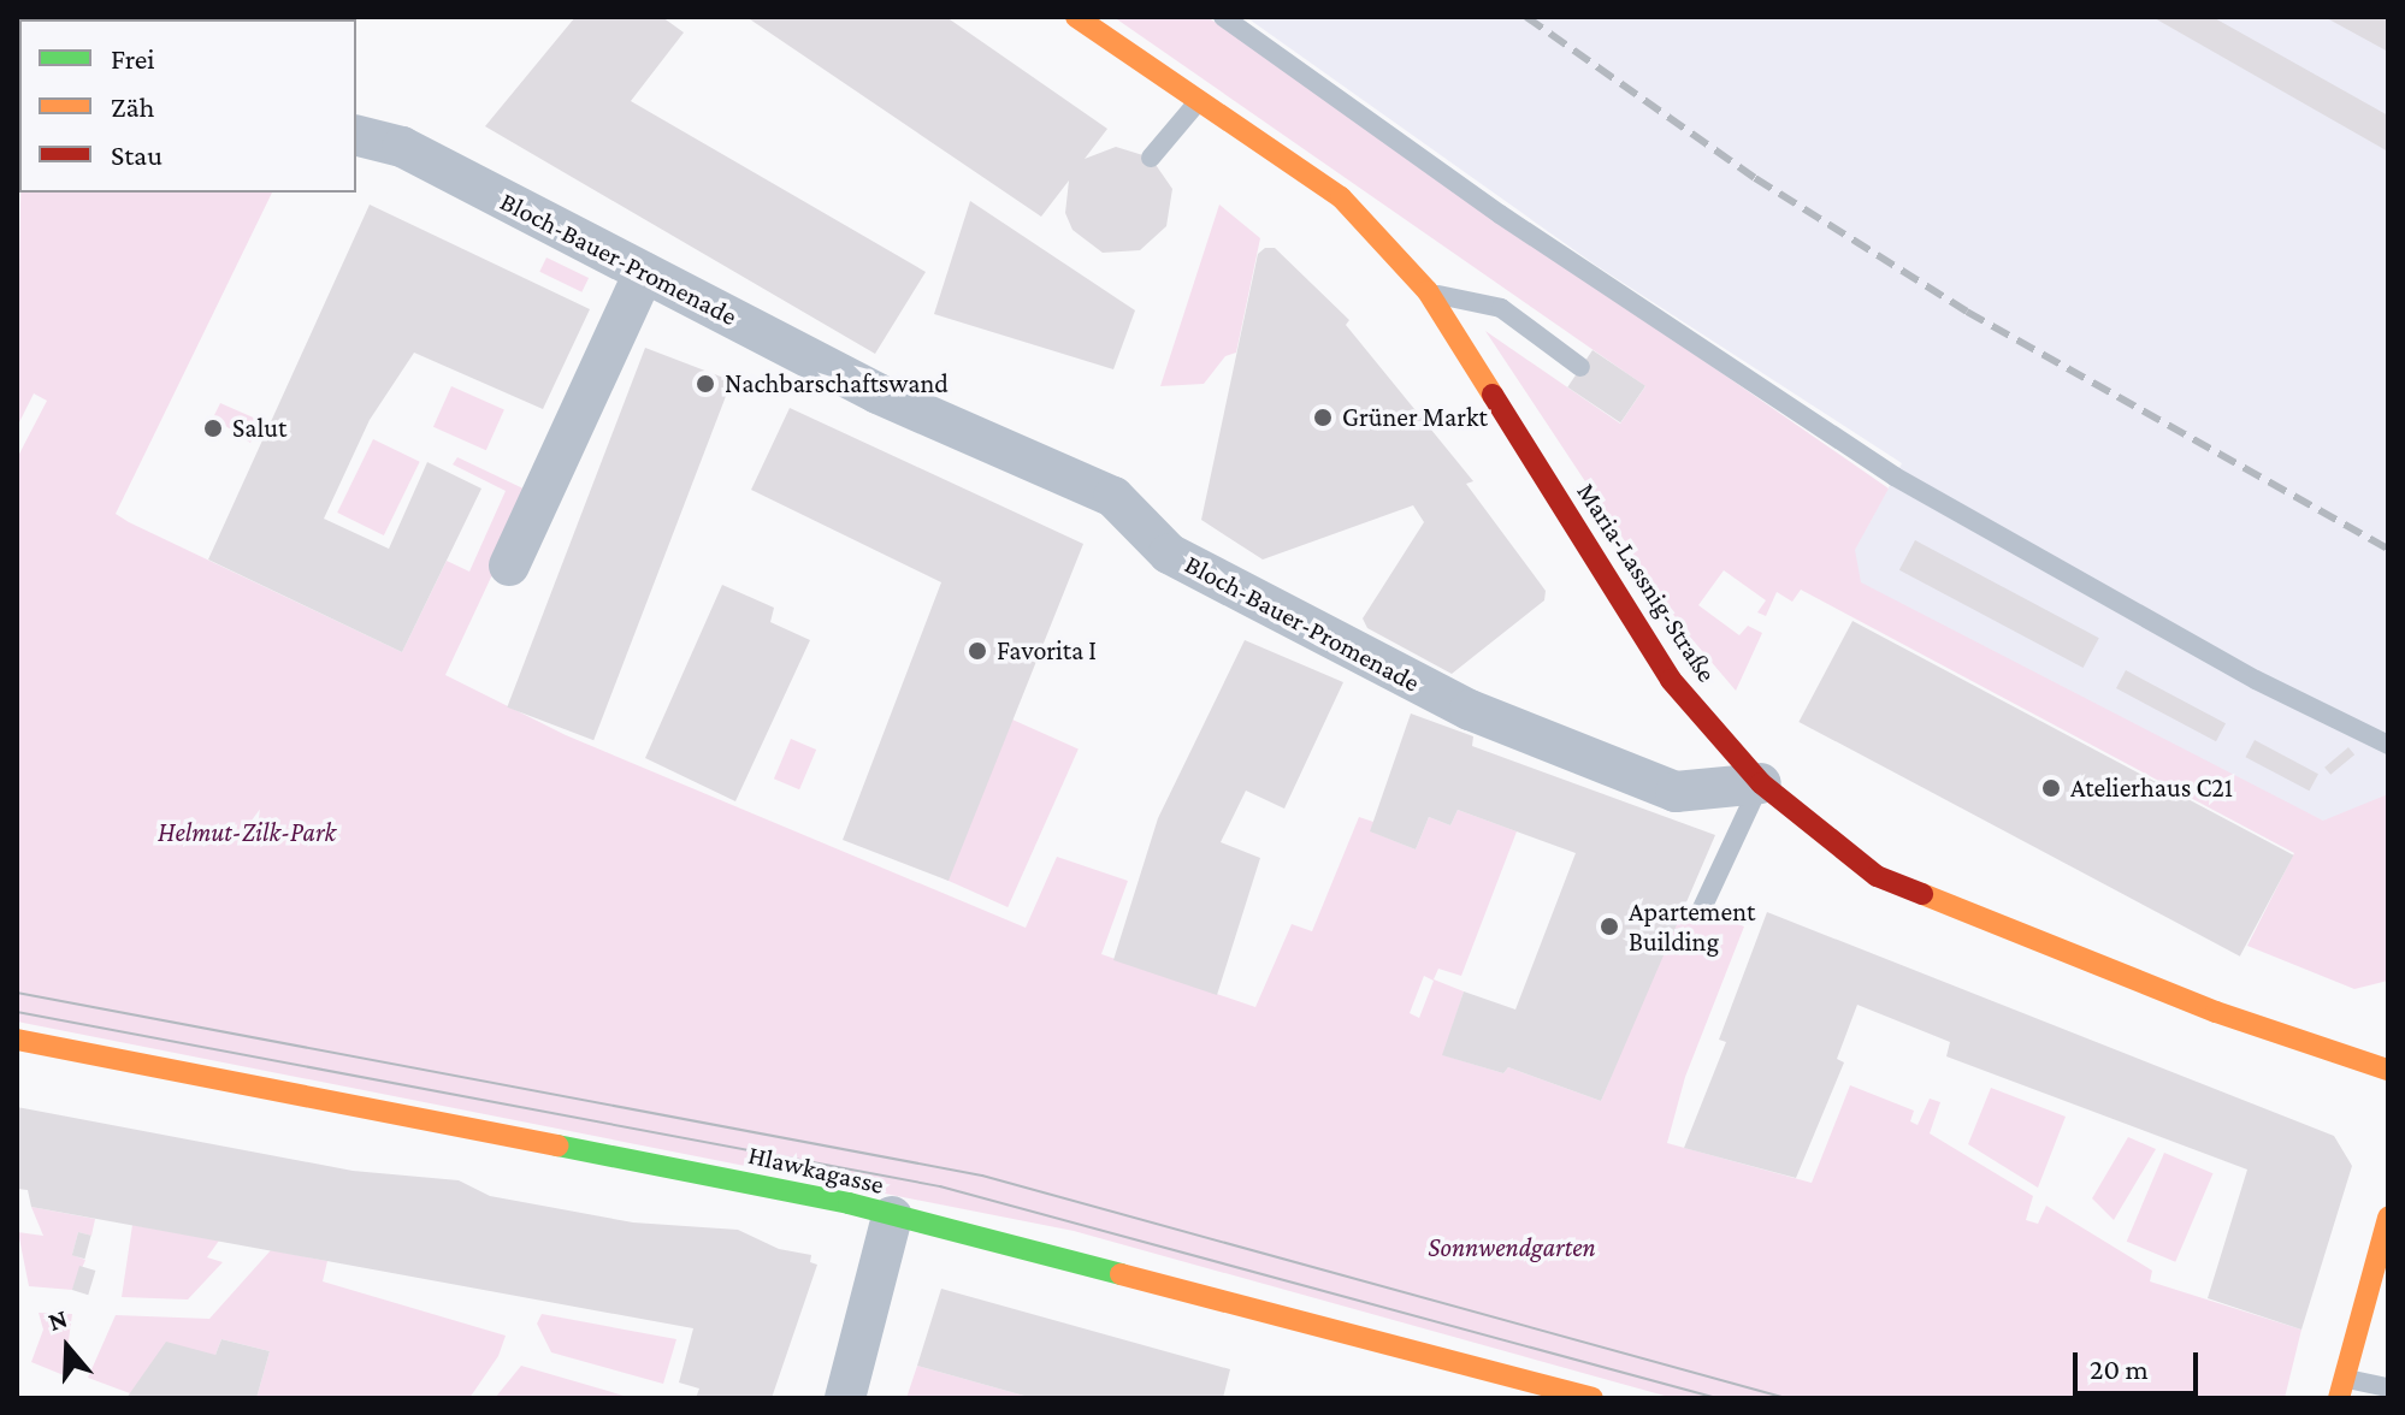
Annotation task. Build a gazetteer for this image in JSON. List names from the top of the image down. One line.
{"streets":{"street":["Bloch-Bauer-Promenade","Maria-Lassnig-Straße","Hlawkagasse"]},"crossings":[["Bloch-Bauer-Promenade","Maria-Lassnig-Straße"]],"parks":["Helmut-Zilk-Park","Sonnwendgarten"],"places":["Nachbarschaftswand","Grüner Markt","Salut","Favorita I","Atelierhaus C21","Apartement Building"],"legend":["Frei","Zäh","Stau"],"scale_bar":"20 m","north":"top"}
